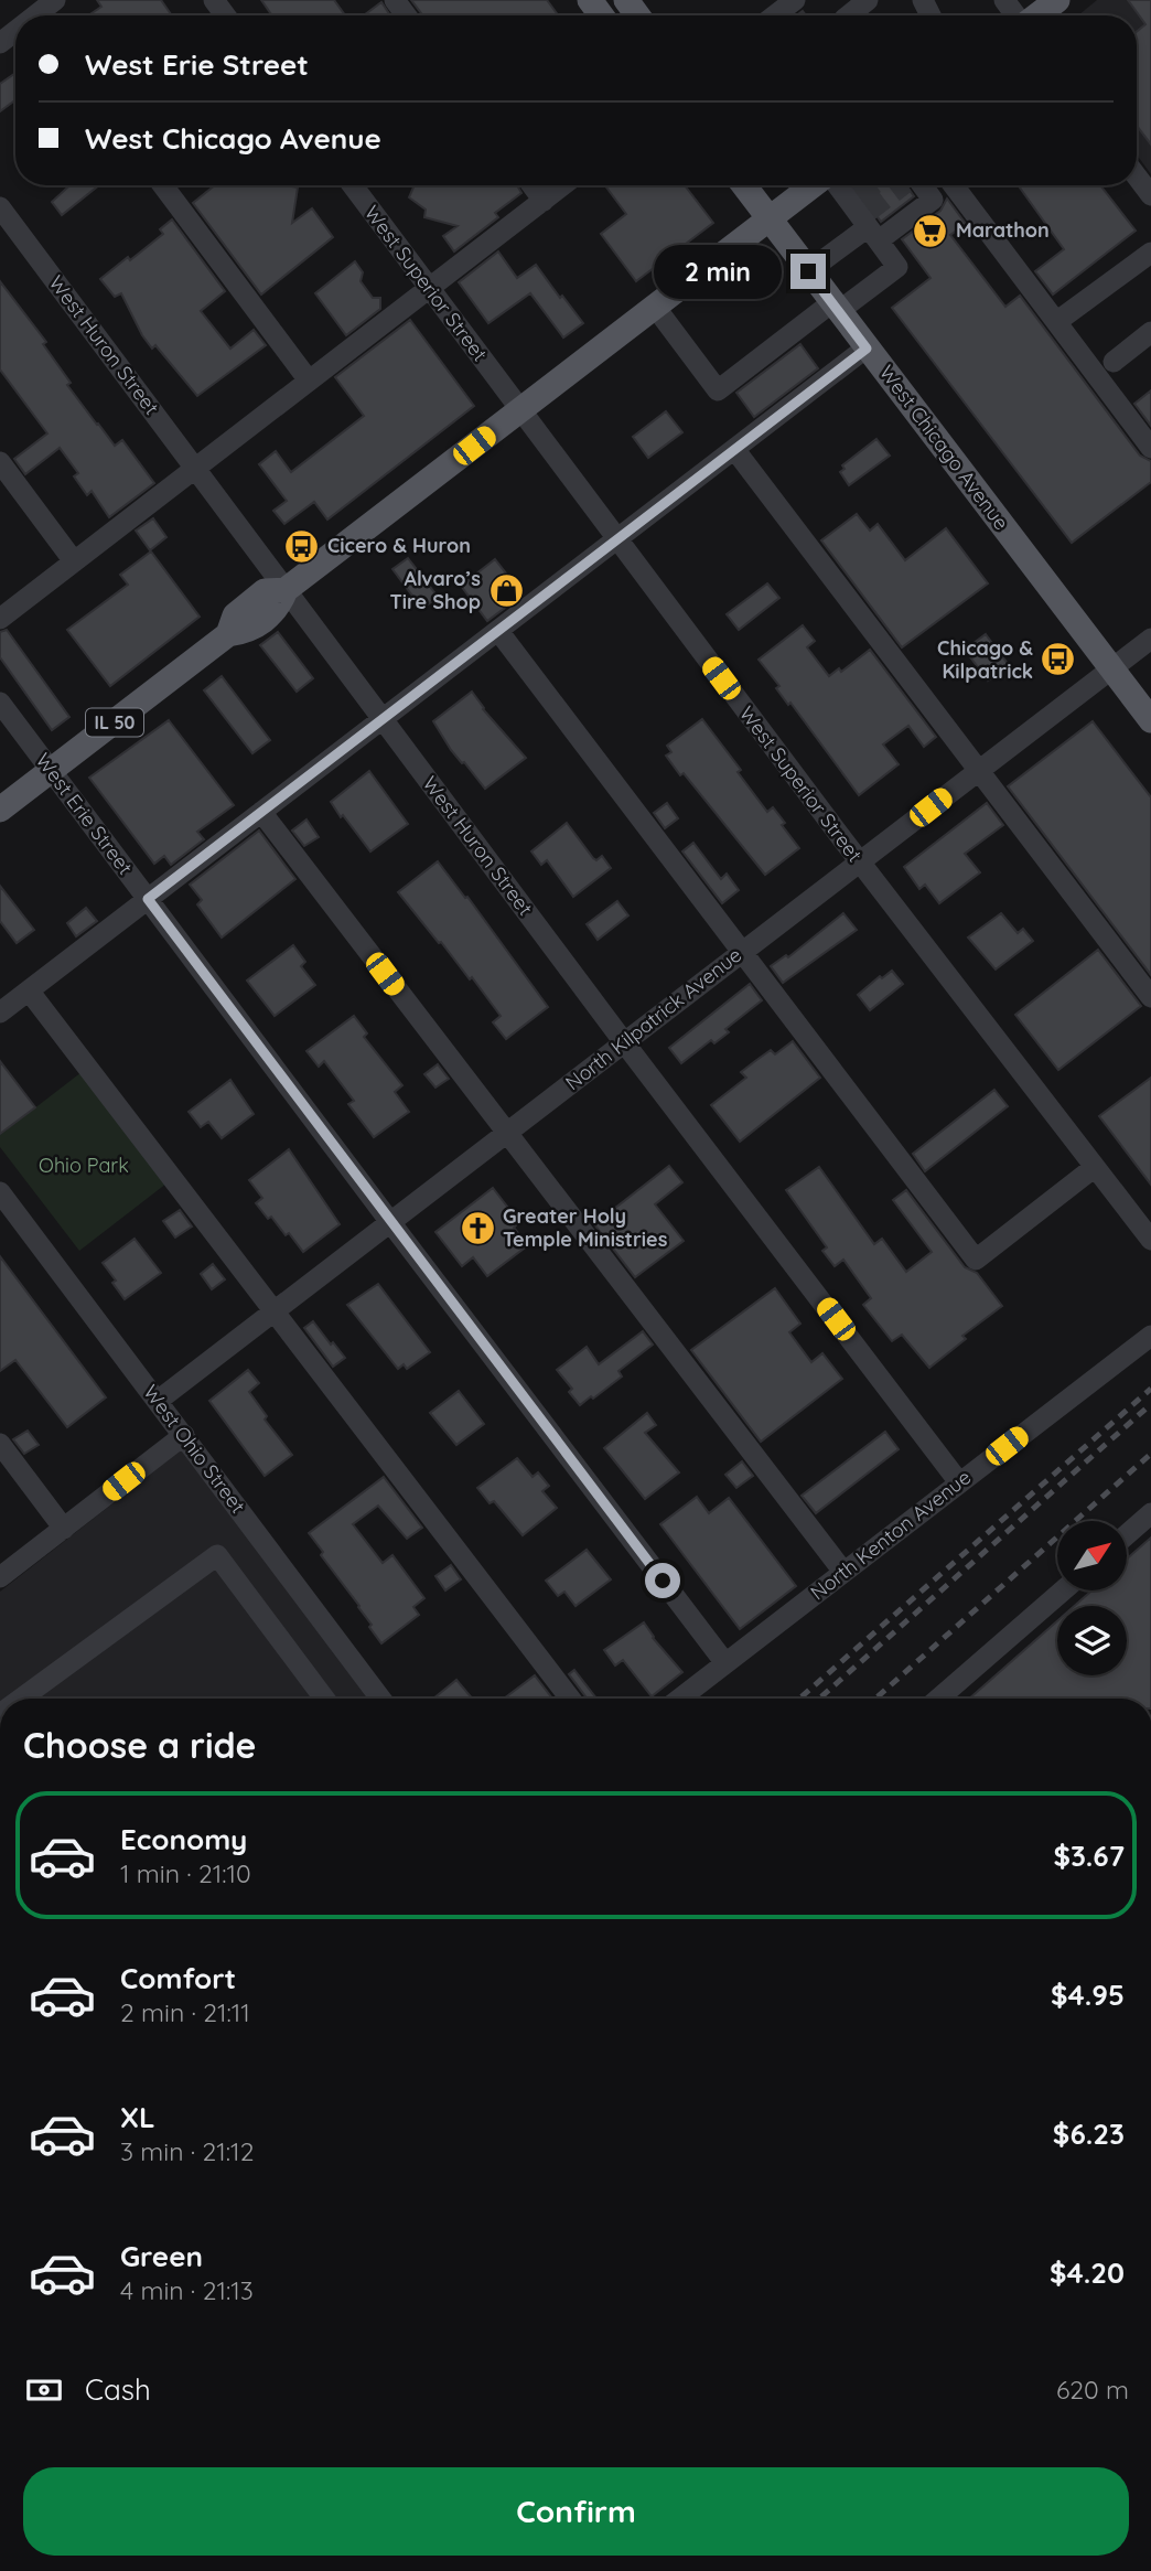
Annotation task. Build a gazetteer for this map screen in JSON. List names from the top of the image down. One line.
{"streets":{"main road":["West Chicago Avenue","IL 50"],"street":["West Superior Street","West Huron Street","West Erie Street","North Kilpatrick Avenue","West Ohio Street","North Kenton Avenue"]},"crossings":[["West Superior Street","IL 50"],["West Superior Street","North Kilpatrick Avenue"],["West Huron Street","IL 50"],["West Huron Street","North Kilpatrick Avenue"],["West Huron Street","North Kenton Avenue"],["West Chicago Avenue","IL 50"],["West Chicago Avenue","North Kilpatrick Avenue"],["IL 50","West Erie Street"],["West Erie Street","North Kilpatrick Avenue"],["West Erie Street","North Kenton Avenue"],["North Kilpatrick Avenue","West Ohio Street"]],"parks":["Ohio Park"],"places":{"supermarket":["Marathon"],"bus stop":["Cicero & Huron","Chicago & Kilpatrick"],"shop":["Alvaro’s Tire Shop"],"church":["Greater Holy Temple Ministries"]},"north":"top right","page":{"banner":["West Erie Street","West Chicago Avenue"],"bubble":"2 min","heading":"Choose a ride","list":[{"name":"Economy","note":"1 min · 21:10","value":"$3.67"},{"name":"Comfort","note":"2 min · 21:11","value":"$4.95"},{"name":"XL","note":"3 min · 21:12","value":"$6.23"},{"name":"Green","note":"4 min · 21:13","value":"$4.20"}],"pay":["Cash","620 m"],"buttons":"Confirm"}}
